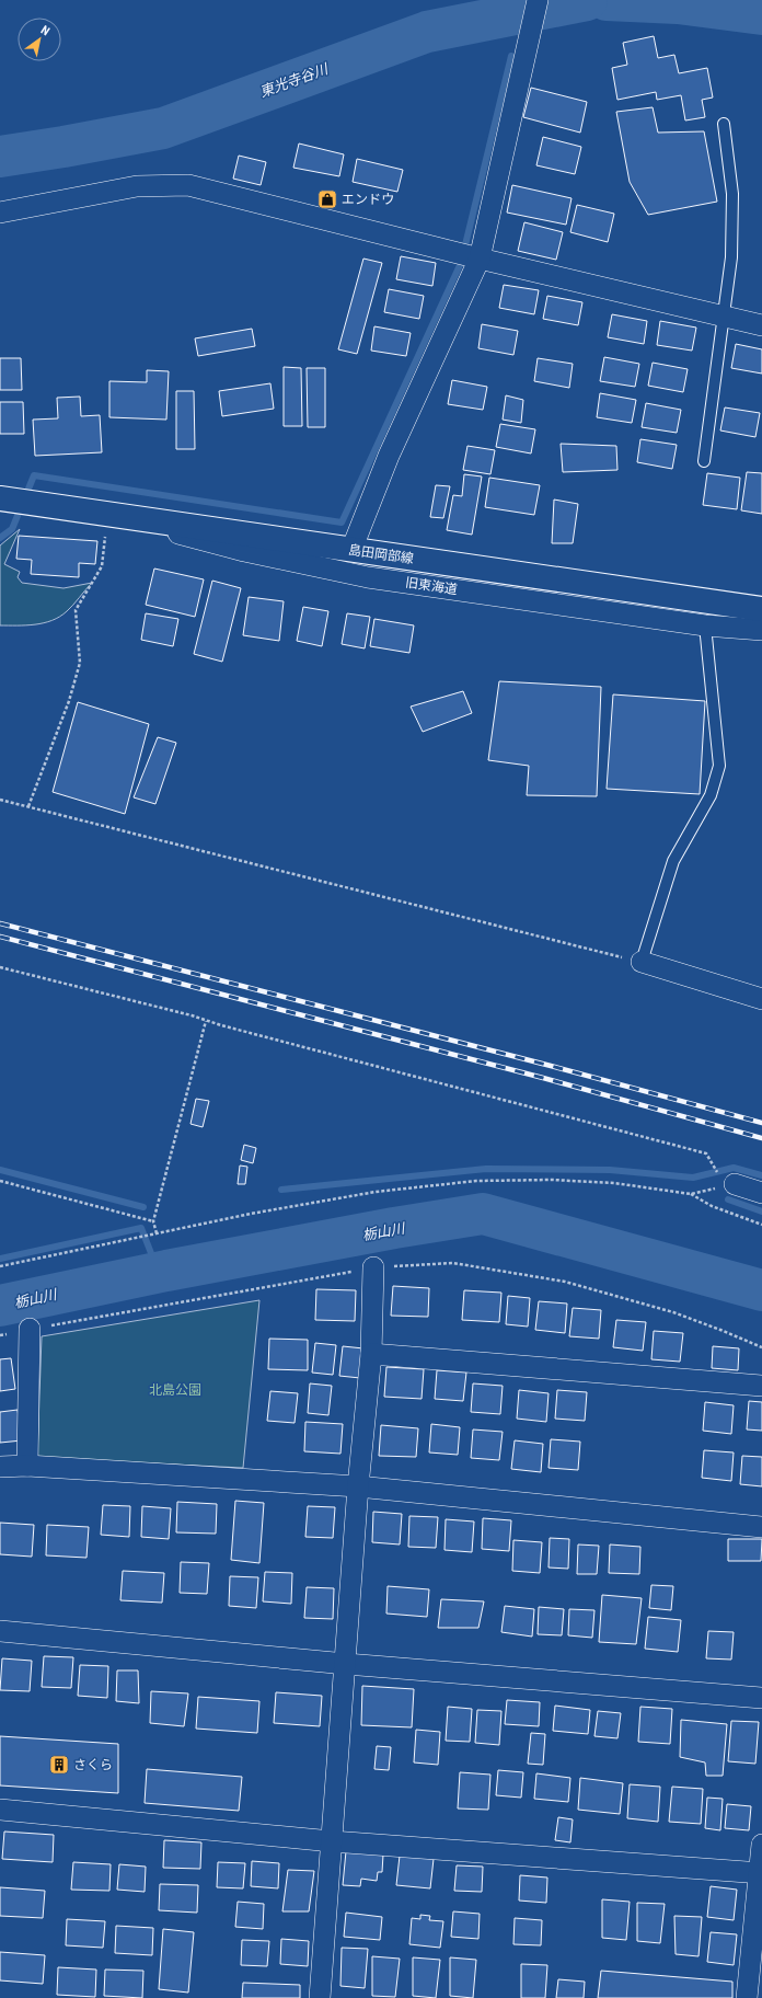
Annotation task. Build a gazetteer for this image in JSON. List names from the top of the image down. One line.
{"streets":{"main road":["島田岡部線"],"street":["旧東海道"]},"crossings":[["島田岡部線","旧東海道"]],"water":["東光寺谷川","栃山川"],"parks":["北島公園"],"places":{"shop":["エンドウ"],"building":["さくら"]},"north":"top right"}
